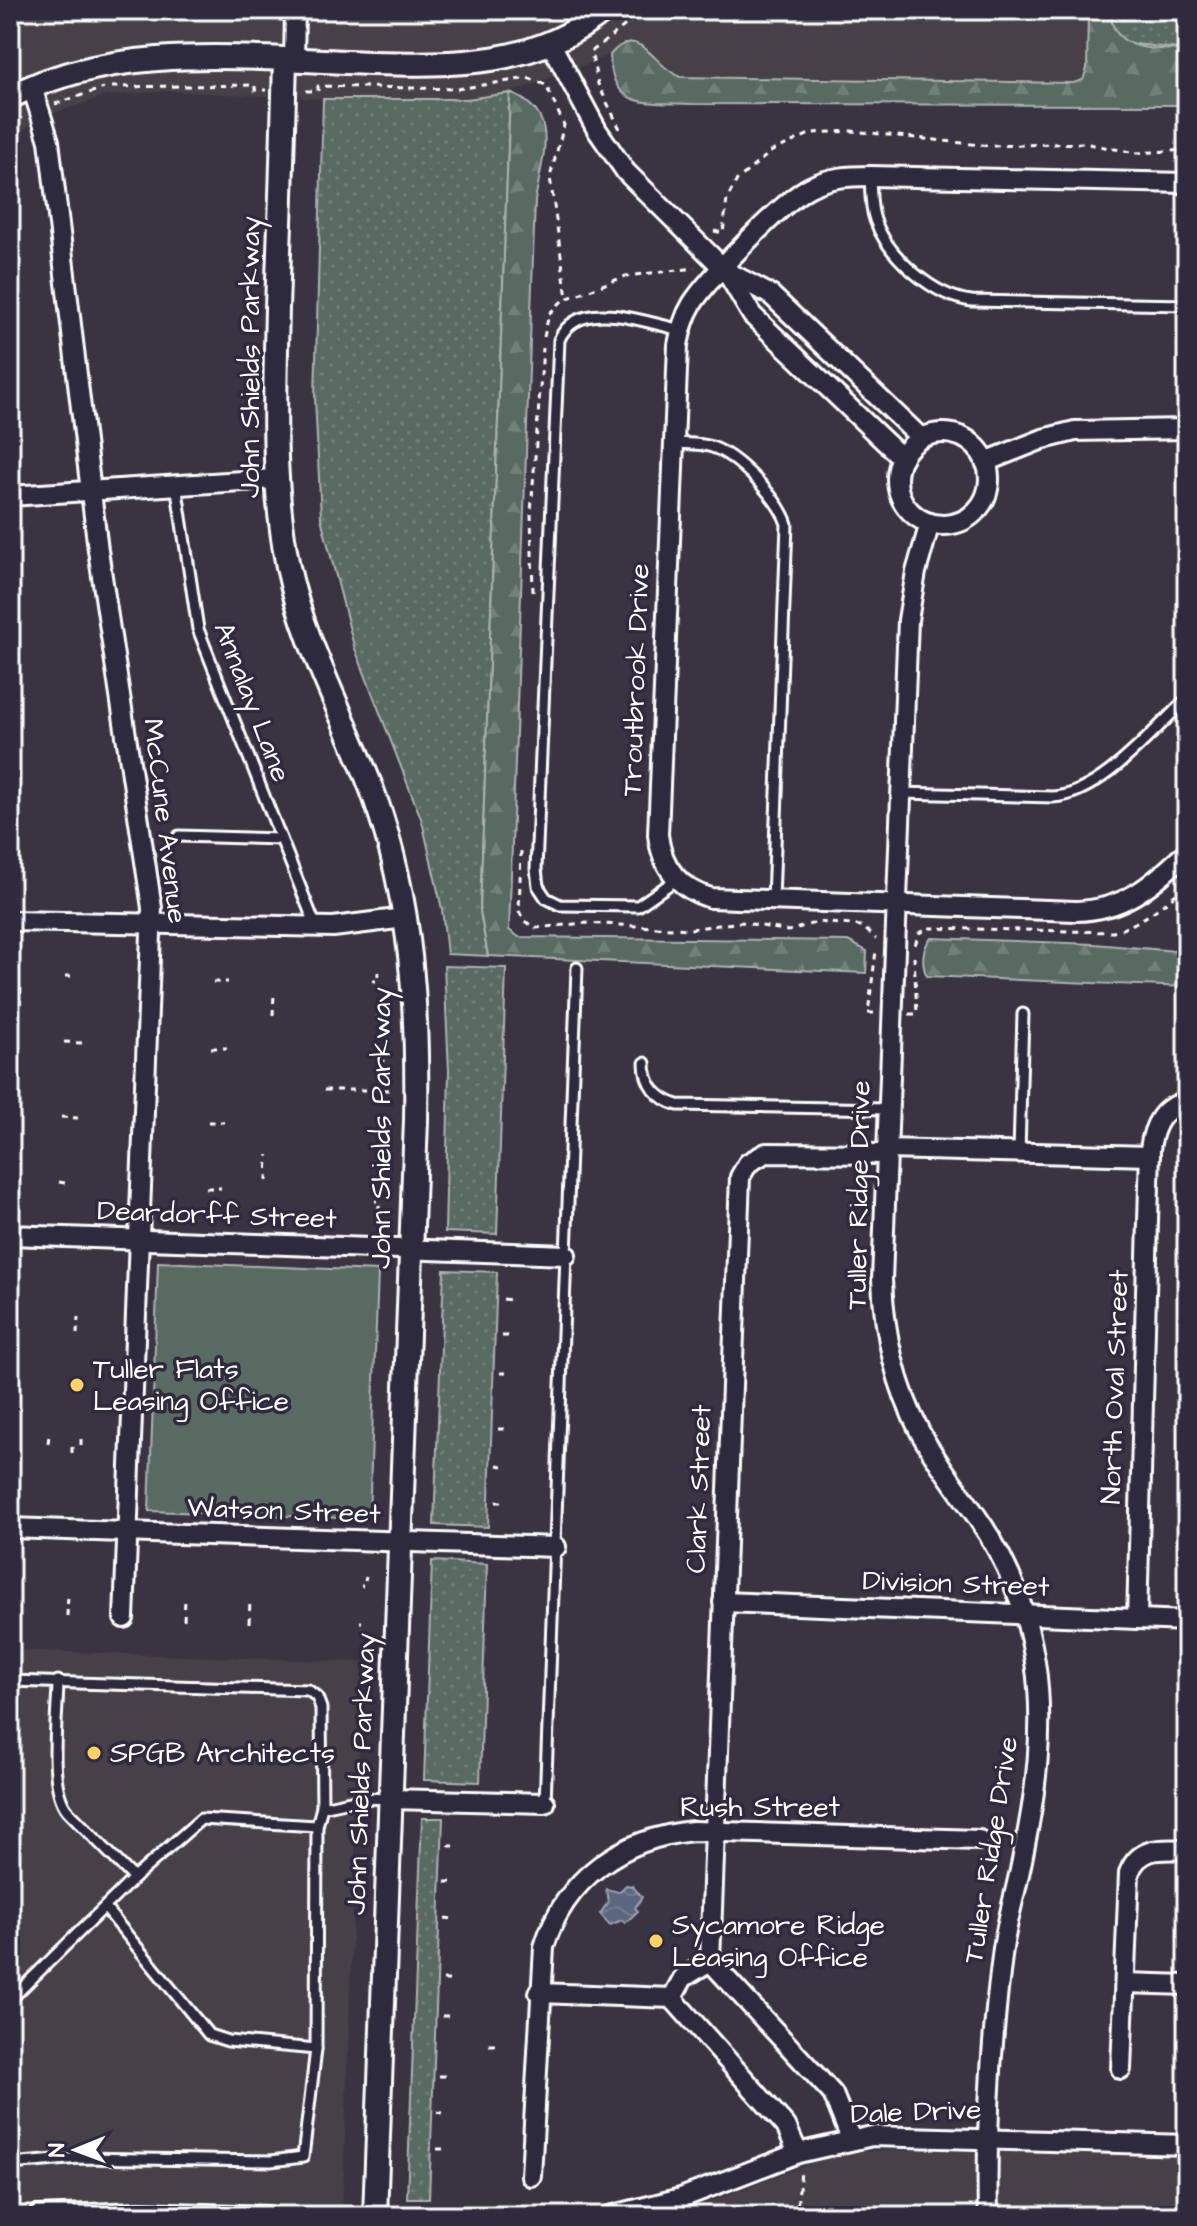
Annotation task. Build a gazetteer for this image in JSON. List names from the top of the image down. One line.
{"streets":{"street":["John Shields Parkway","Troutbrook Drive","McCune Avenue","Tuller Ridge Drive","Deardorff Street","North Oval Street","Clark Street","Watson Street","Division Street","Rush Street","Dale Drive"],"lane":["Annalay Lane"]},"crossings":[["John Shields Parkway","Deardorff Street"],["John Shields Parkway","Watson Street"],["McCune Avenue","Deardorff Street"],["McCune Avenue","Watson Street"],["Tuller Ridge Drive","Clark Street"],["Tuller Ridge Drive","Division Street"],["Tuller Ridge Drive","Dale Drive"],["North Oval Street","Clark Street"],["North Oval Street","Division Street"],["Clark Street","Division Street"],["Clark Street","Rush Street"]],"places":["Tuller Flats Leasing Office","SPGB Architects","Sycamore Ridge Leasing Office"],"north":"left"}
